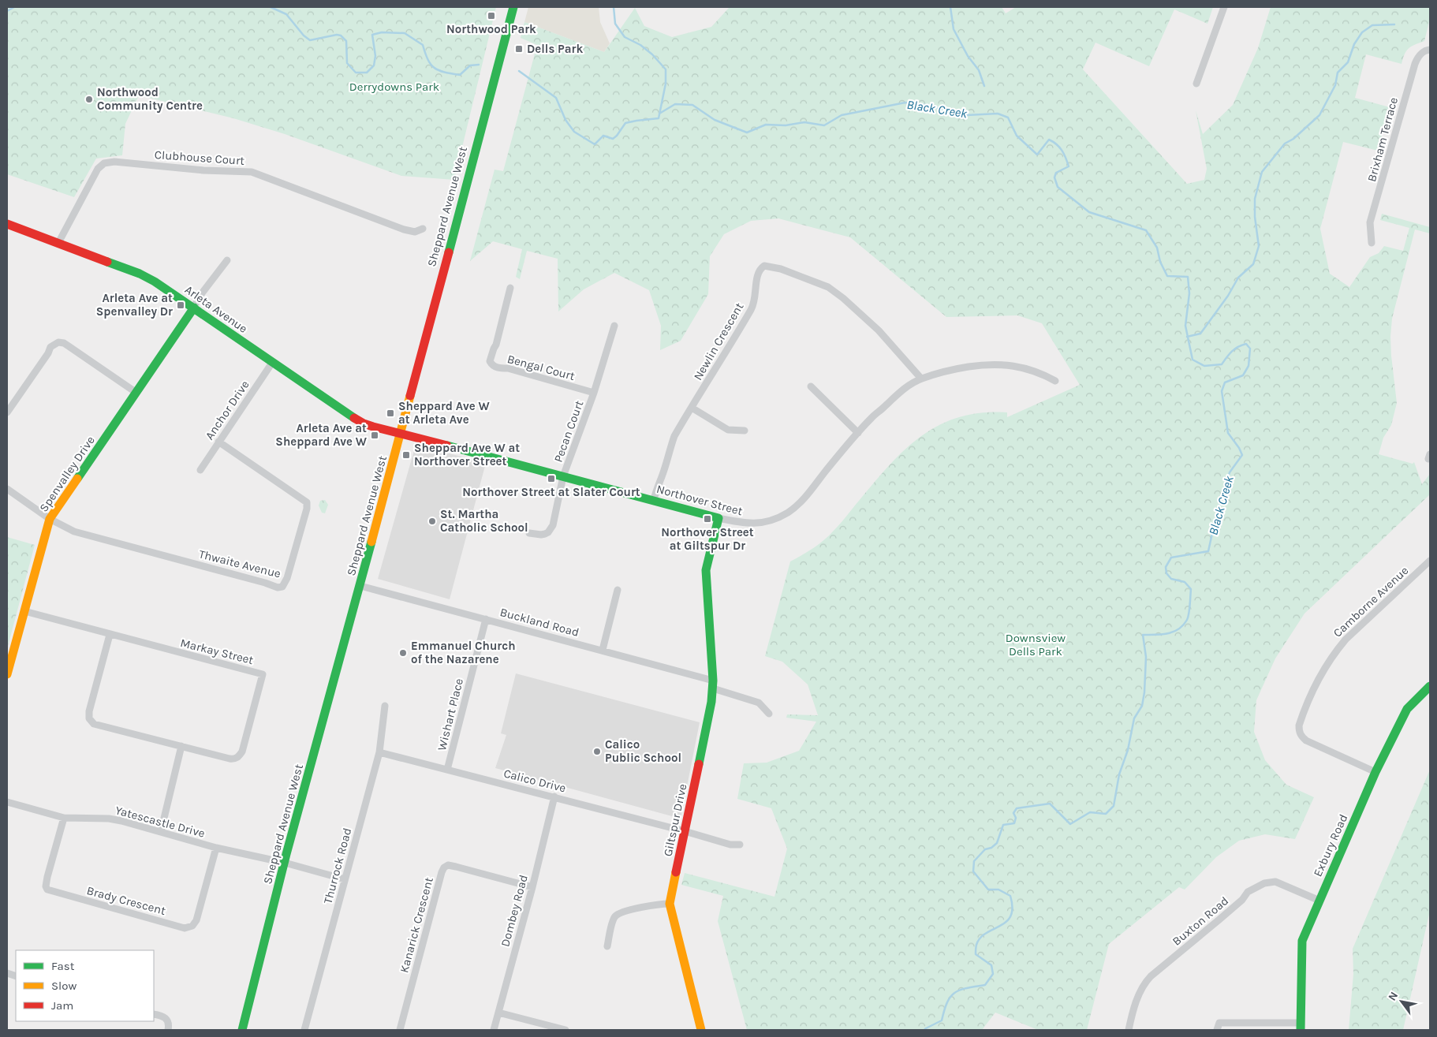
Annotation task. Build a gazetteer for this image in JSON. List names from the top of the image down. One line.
{"streets":{"street":["Brixham Terrace","Clubhouse Court","Sheppard Avenue West","Arleta Avenue","Newlin Crescent","Bengal Court","Anchor Drive","Pecan Court","Spenvalley Drive","Northover Street","Thwaite Avenue","Camborne Avenue","Buckland Road","Markay Street","Wishart Place","Calico Drive","Giltspur Drive","Yatescastle Drive","Exbury Road","Thurrock Road","Brady Crescent","Dombey Road","Buxton Road","Kanarick Crescent"]},"crossings":[["Clubhouse Court","Arleta Avenue"],["Sheppard Avenue West","Arleta Avenue"],["Sheppard Avenue West","Northover Street"],["Sheppard Avenue West","Buckland Road"],["Sheppard Avenue West","Yatescastle Drive"],["Arleta Avenue","Anchor Drive"],["Arleta Avenue","Spenvalley Drive"],["Arleta Avenue","Northover Street"],["Newlin Crescent","Northover Street"],["Bengal Court","Pecan Court"],["Anchor Drive","Thwaite Avenue"],["Pecan Court","Northover Street"],["Spenvalley Drive","Thwaite Avenue"],["Spenvalley Drive","Markay Street"],["Northover Street","Giltspur Drive"],["Camborne Avenue","Exbury Road"],["Buckland Road","Wishart Place"],["Buckland Road","Giltspur Drive"],["Wishart Place","Calico Drive"],["Calico Drive","Giltspur Drive"],["Calico Drive","Thurrock Road"],["Calico Drive","Dombey Road"],["Yatescastle Drive","Thurrock Road"],["Yatescastle Drive","Brady Crescent"],["Exbury Road","Buxton Road"],["Dombey Road","Kanarick Crescent"]],"water":["Black Creek"],"parks":["Derrydowns Park","Downsview Dells Park"],"places":{"transit":["Northwood Park","Dells Park","Arleta Ave at Spenvalley Dr","Sheppard Ave W at Arleta Ave","Arleta Ave at Sheppard Ave W","Sheppard Ave W at Northover Street","Northover Street at Slater Court","Northover Street at Giltspur Dr"],"other":["Northwood Community Centre","St. Martha Catholic School","Emmanuel Church of the Nazarene","Calico Public School"]},"legend":["Fast","Slow","Jam"],"north":"top left"}
